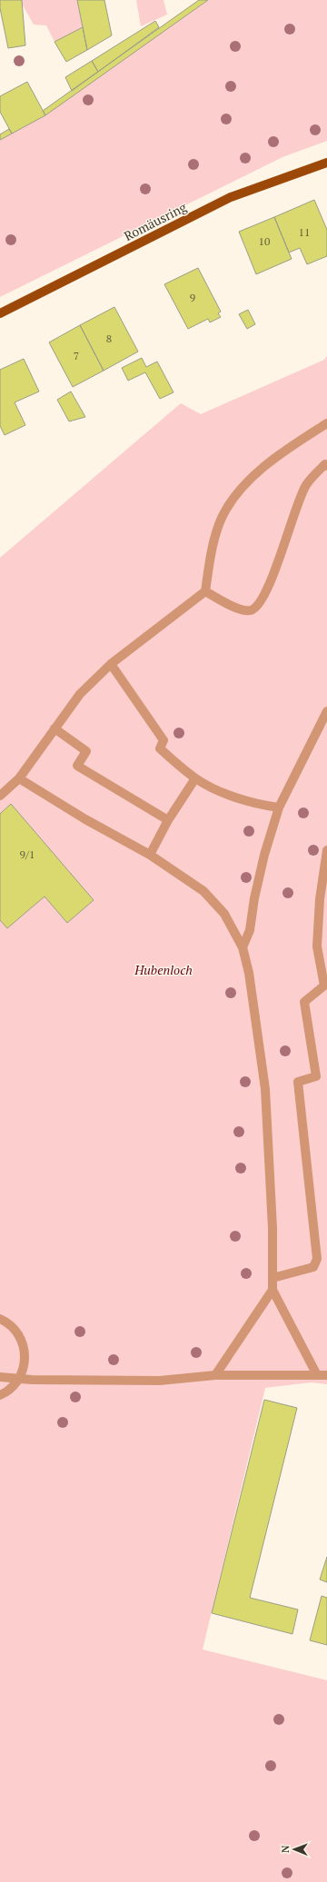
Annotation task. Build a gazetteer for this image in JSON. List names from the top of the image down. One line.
{"streets":{"main road":["Romäusring"]},"parks":["Hubenloch"],"house_numbers":["11","10","9","8","7","9/1"],"north":"left"}
